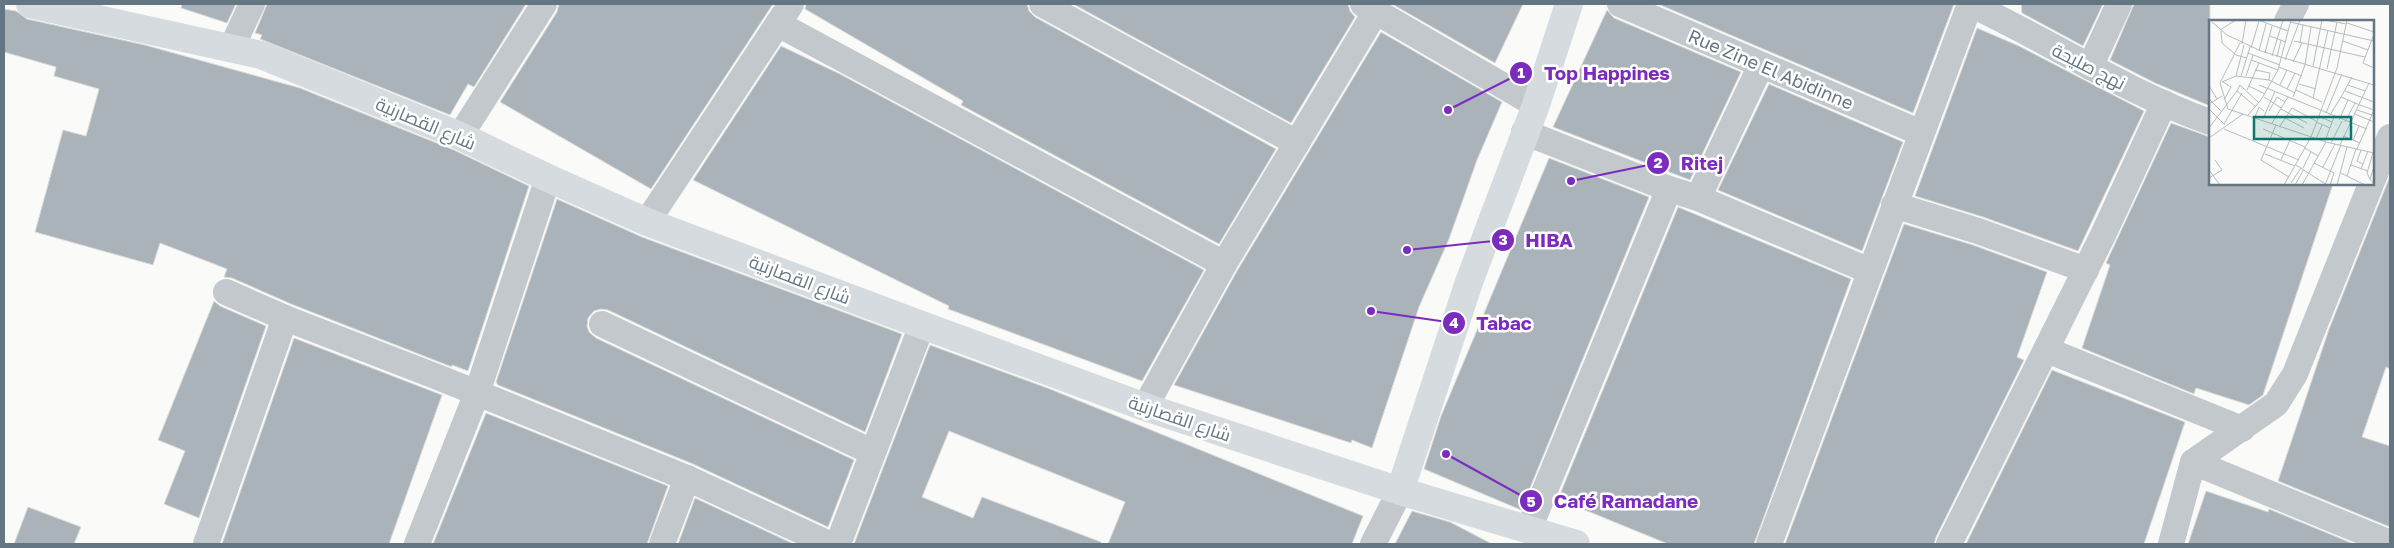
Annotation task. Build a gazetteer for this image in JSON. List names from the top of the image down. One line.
{"streets":{"street":["نهج صليحة","Rue Zine El Abidinne","شارع القصارنية"]},"places":["Top Happines","Ritej","HIBA","Tabac","Café Ramadane"]}
